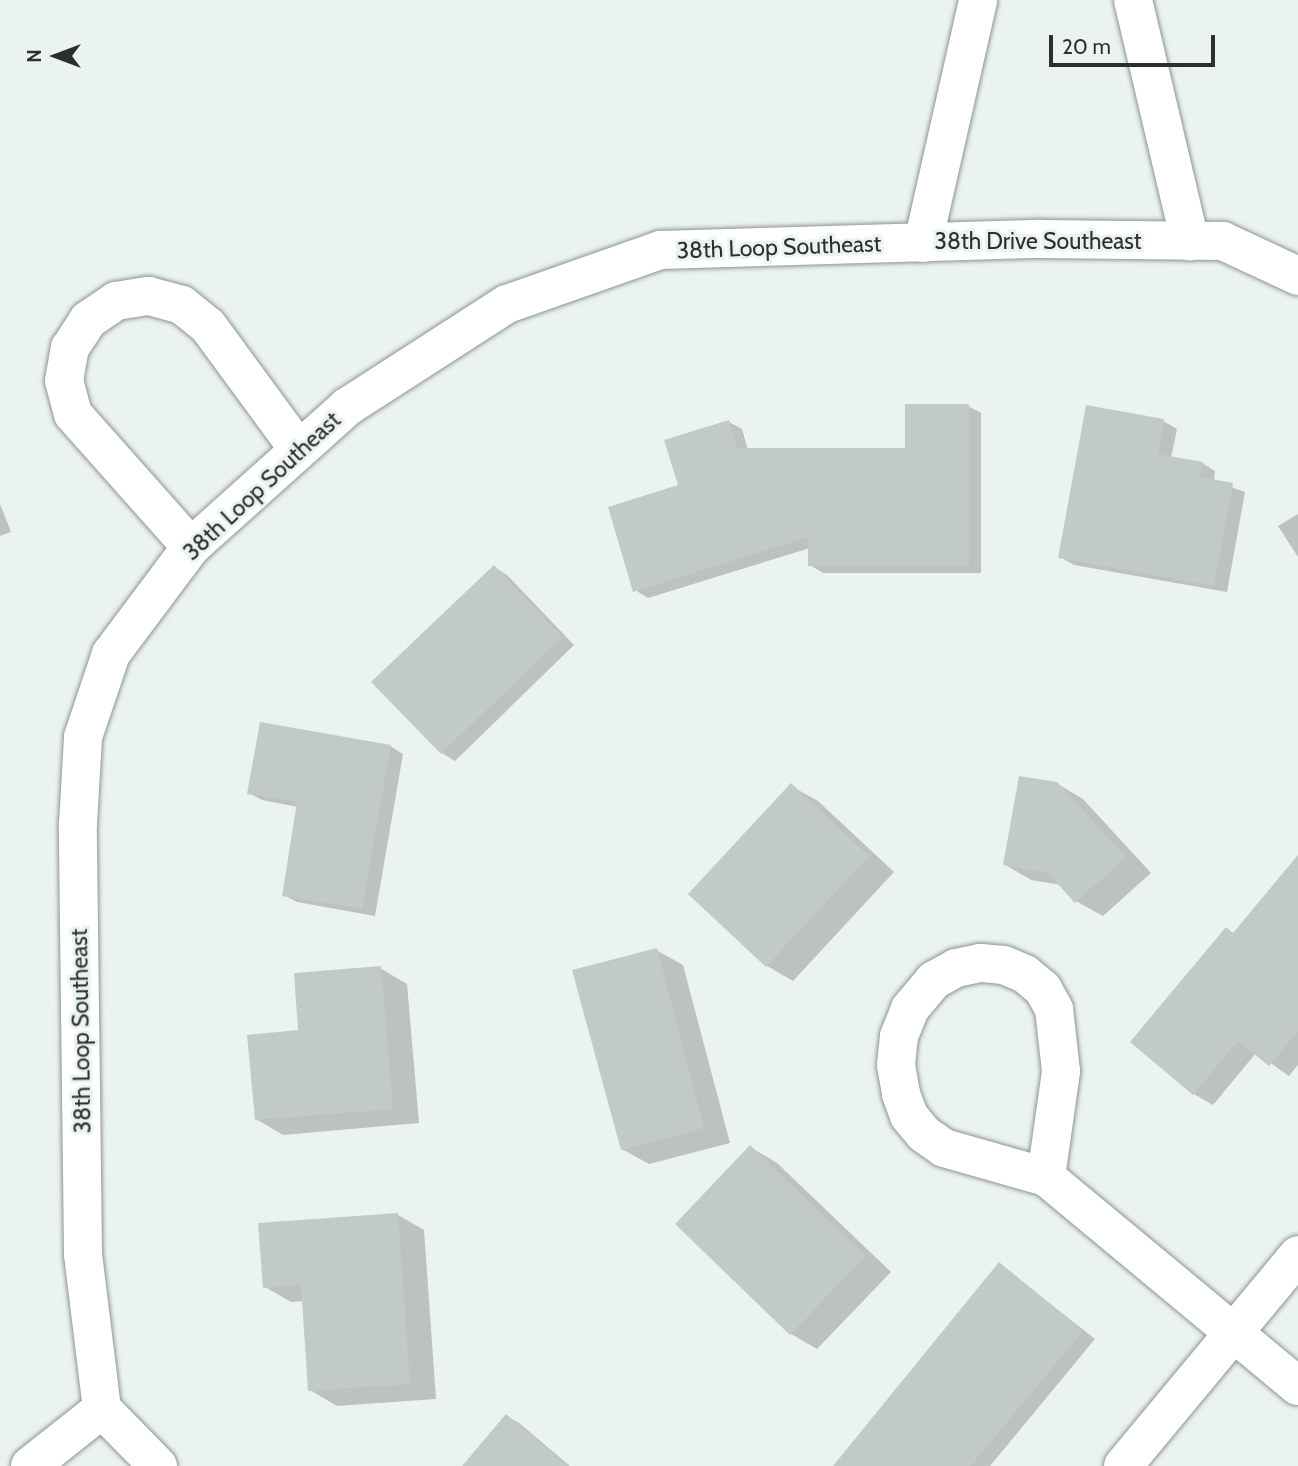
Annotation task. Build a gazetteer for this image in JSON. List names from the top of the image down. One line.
{"streets":{"street":["38th Drive Southeast","38th Loop Southeast"]},"crossings":[["38th Drive Southeast","38th Loop Southeast"]],"scale_bar":"20 m","north":"left"}
